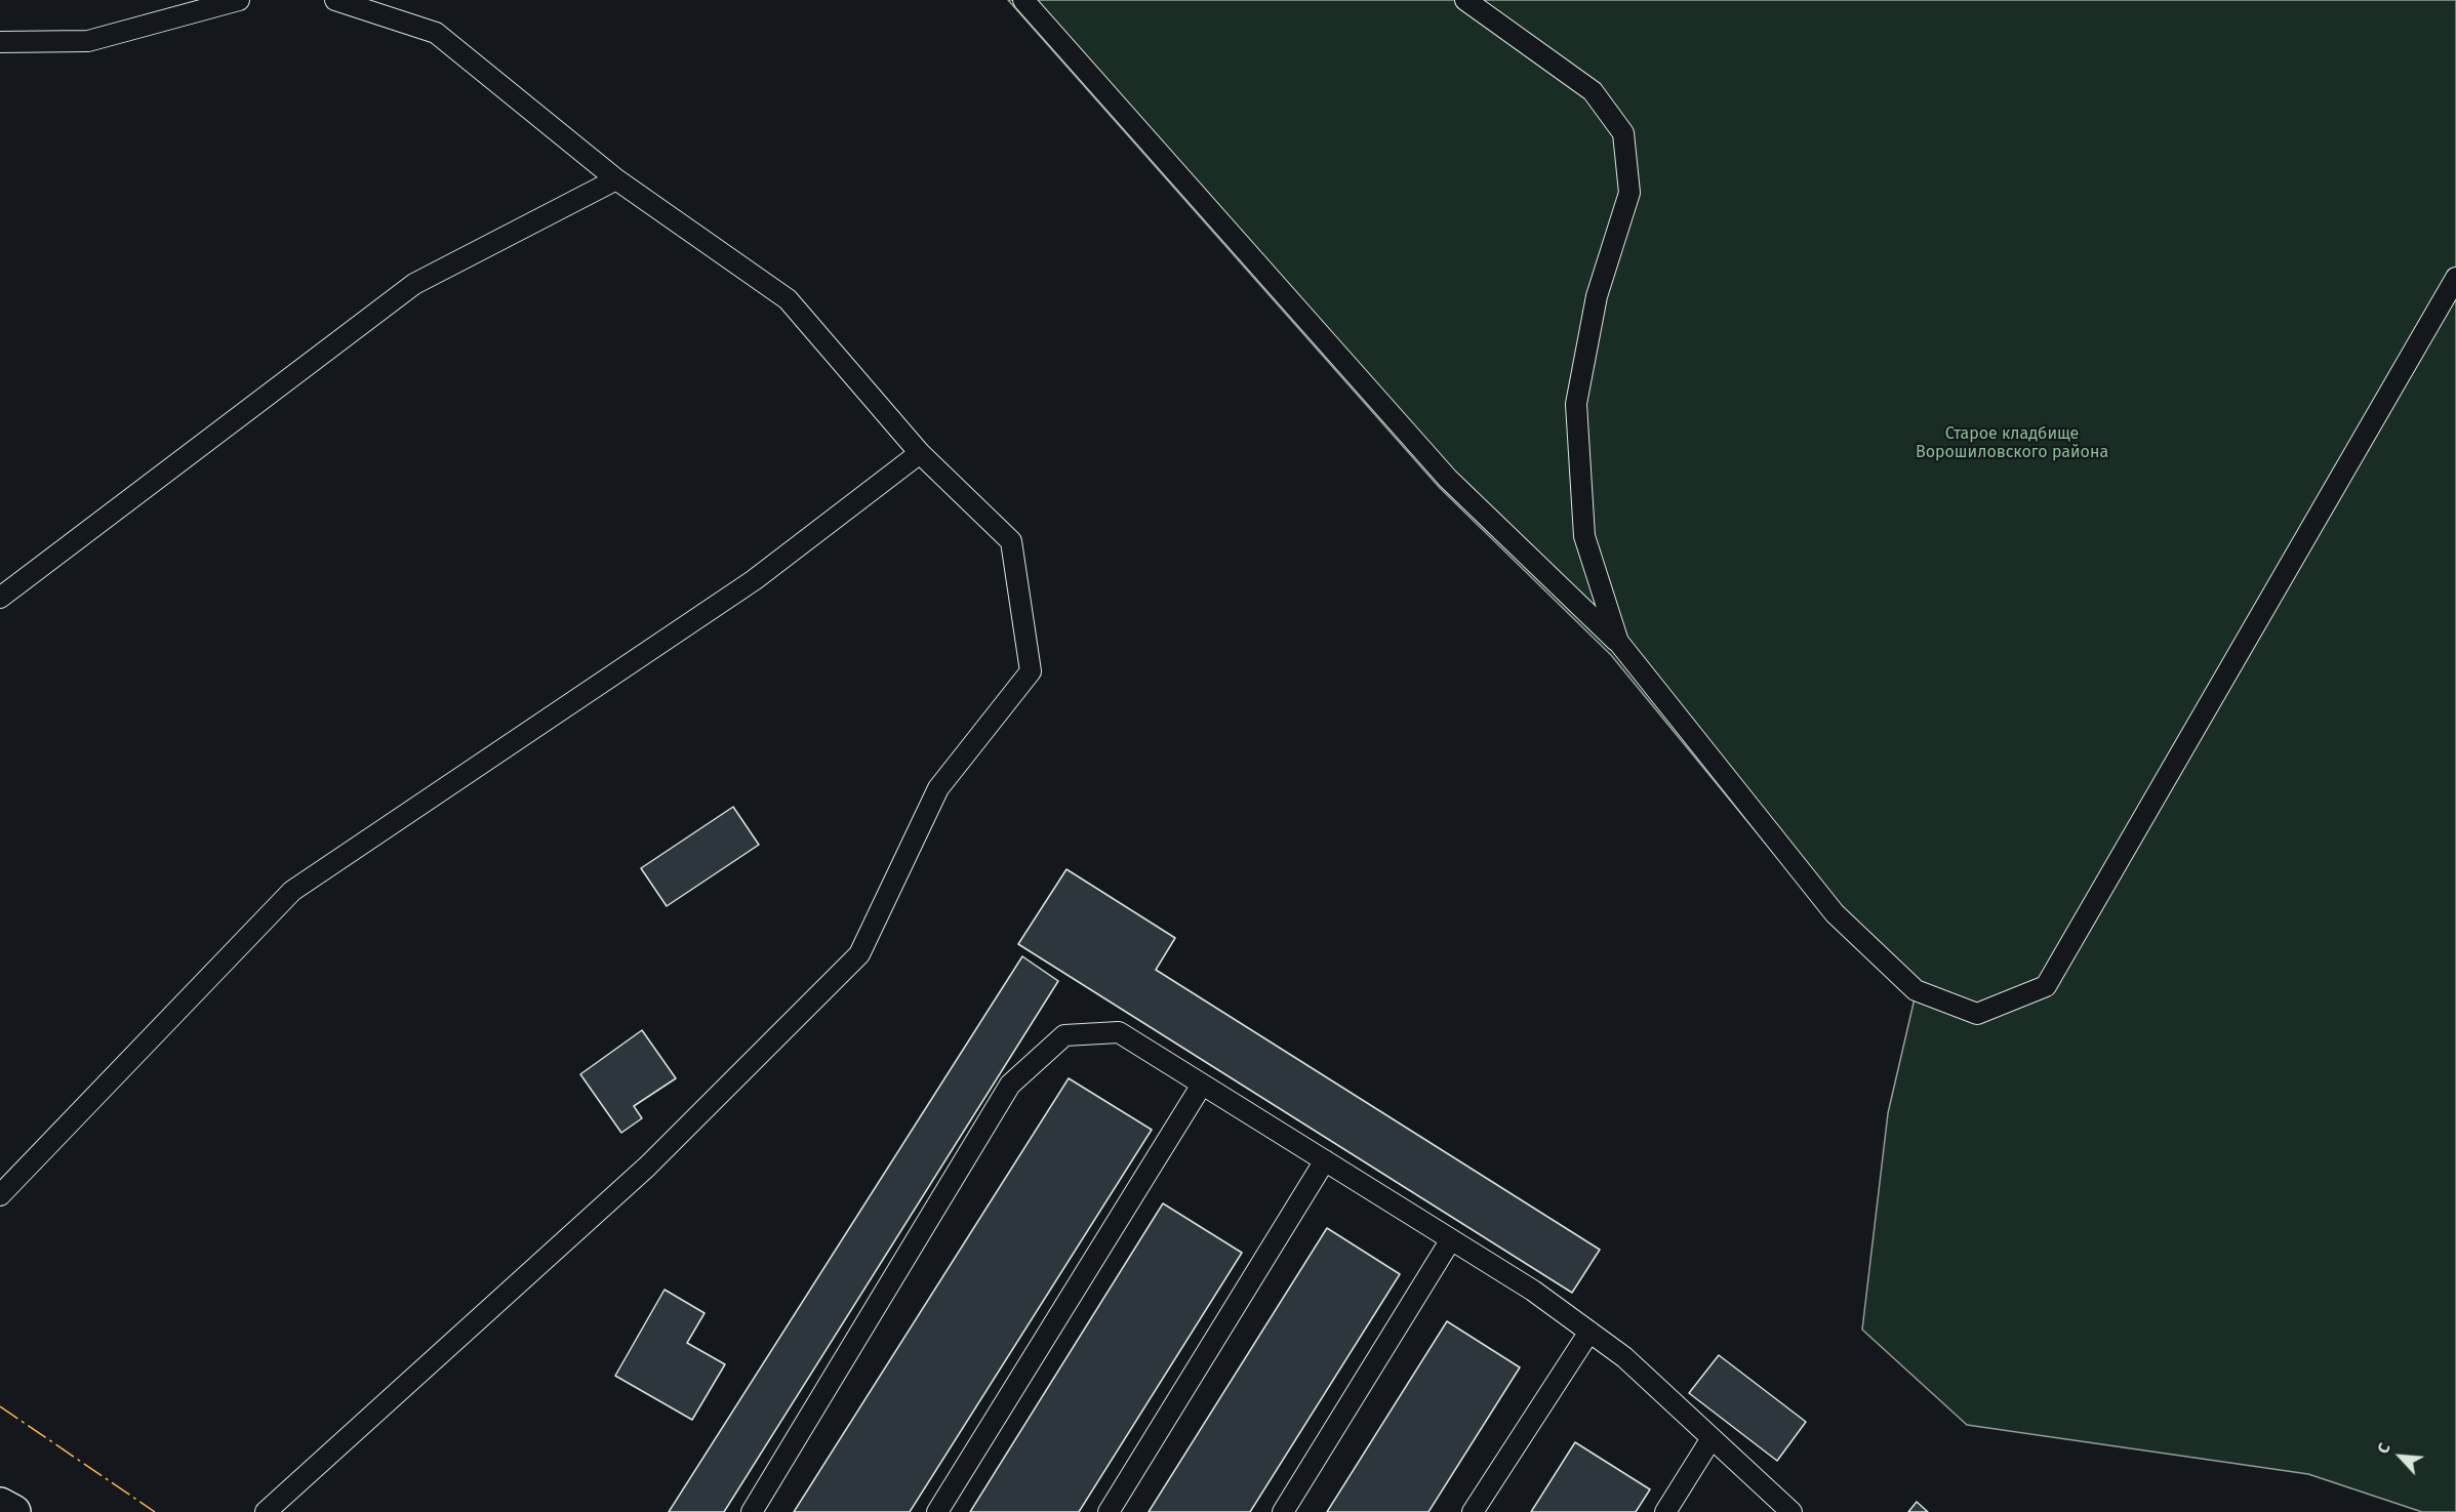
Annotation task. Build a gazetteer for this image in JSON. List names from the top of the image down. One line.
{"parks":["Старое кладбище Ворошиловского района"],"north":"top left"}
